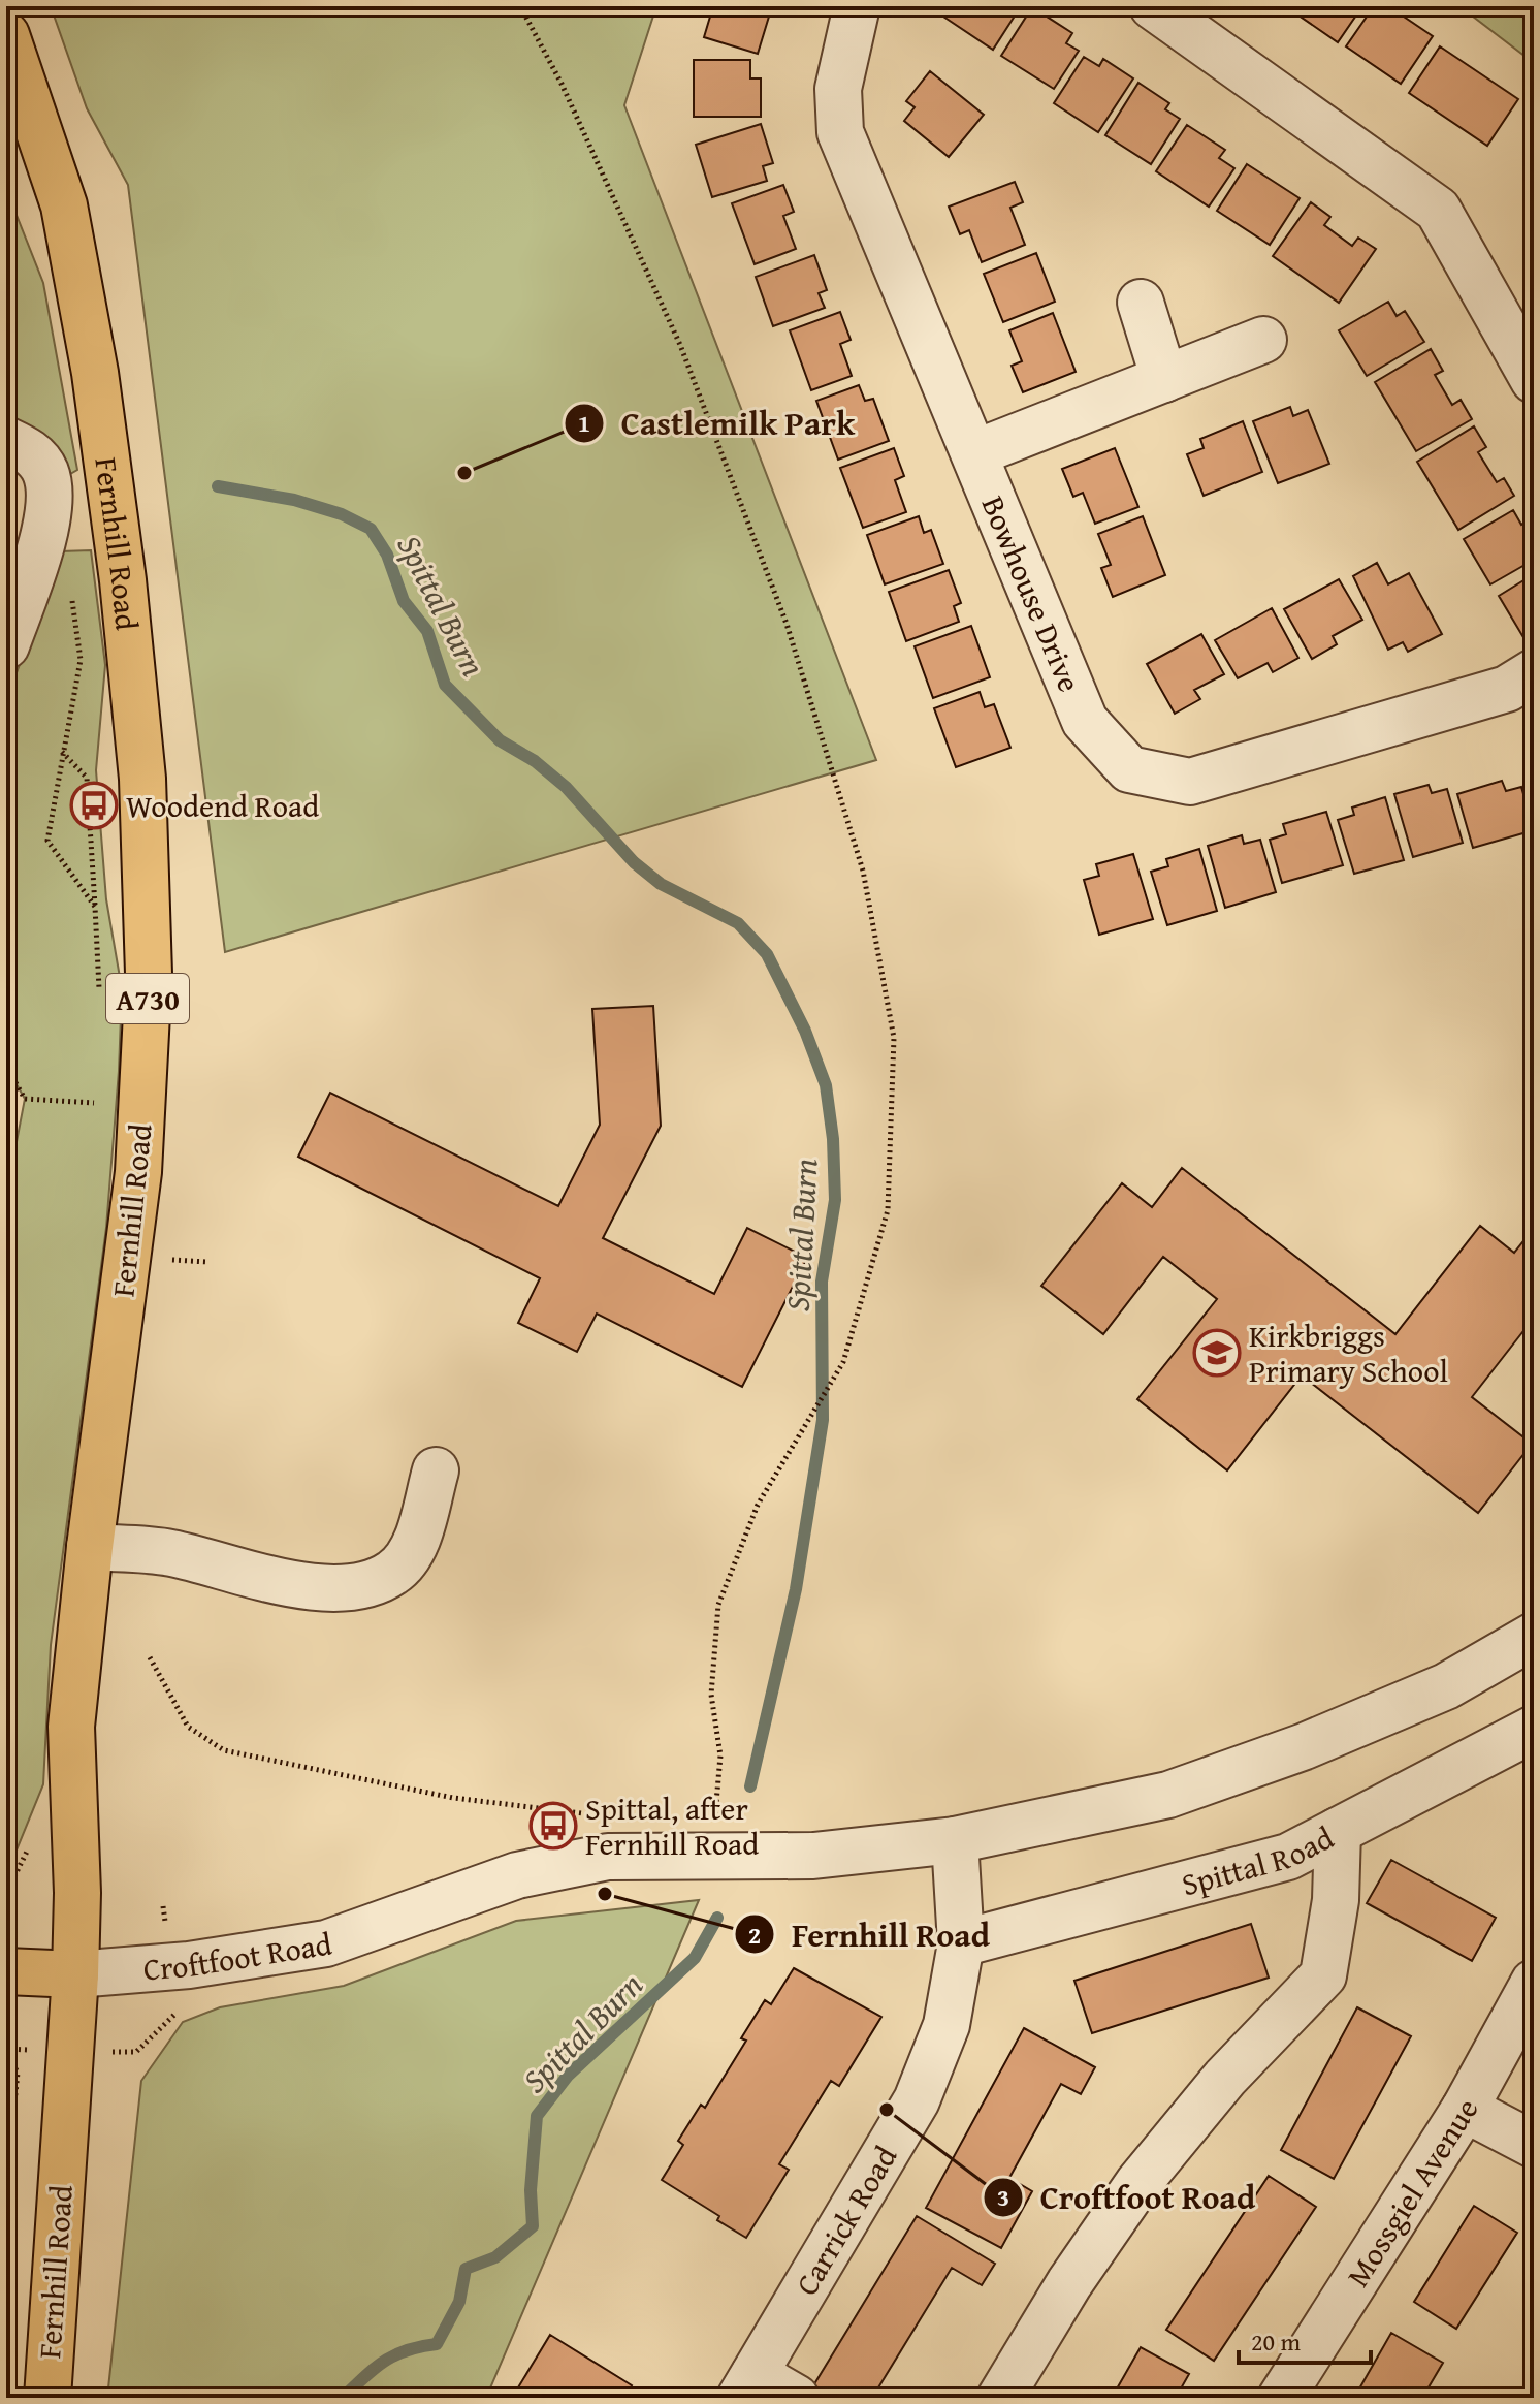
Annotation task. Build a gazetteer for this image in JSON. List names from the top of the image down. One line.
{"streets":{"main road":["Fernhill Road","A730"],"street":["Bowhouse Drive","Spittal Road","Croftfoot Road","Mossgiel Avenue","Carrick Road"]},"crossings":[["Fernhill Road","Croftfoot Road"],["Spittal Road","Carrick Road"],["Croftfoot Road","Carrick Road"]],"water":["Spittal Burn"],"places":{"other":["Castlemilk Park","Fernhill Road","Croftfoot Road"],"bus stop":["Woodend Road","Spittal, after Fernhill Road"],"school or university":["Kirkbriggs Primary School"]},"scale_bar":"20 m"}
